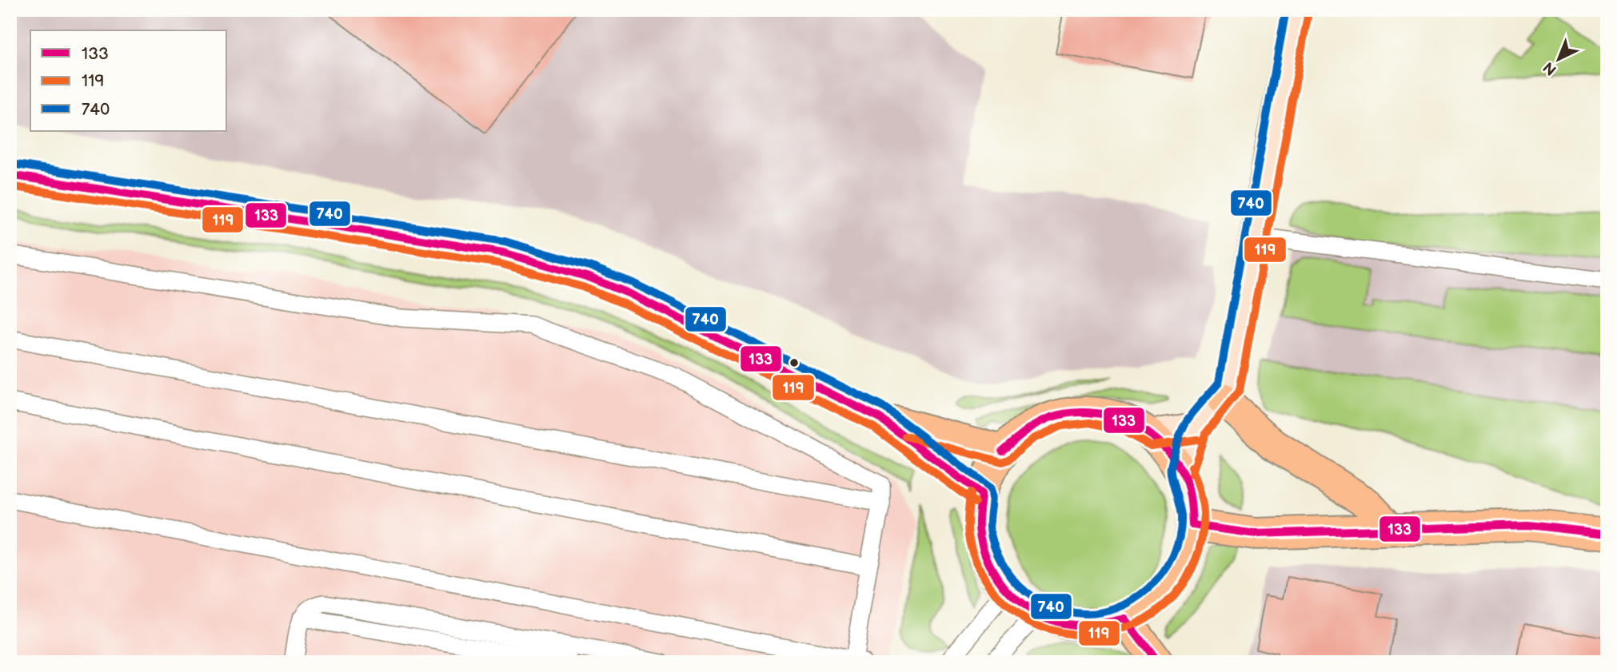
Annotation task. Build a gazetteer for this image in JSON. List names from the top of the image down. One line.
{"lines":["transit line 740","transit line 119","transit line 133"],"legend":["133","119","740"],"north":"bottom left"}
